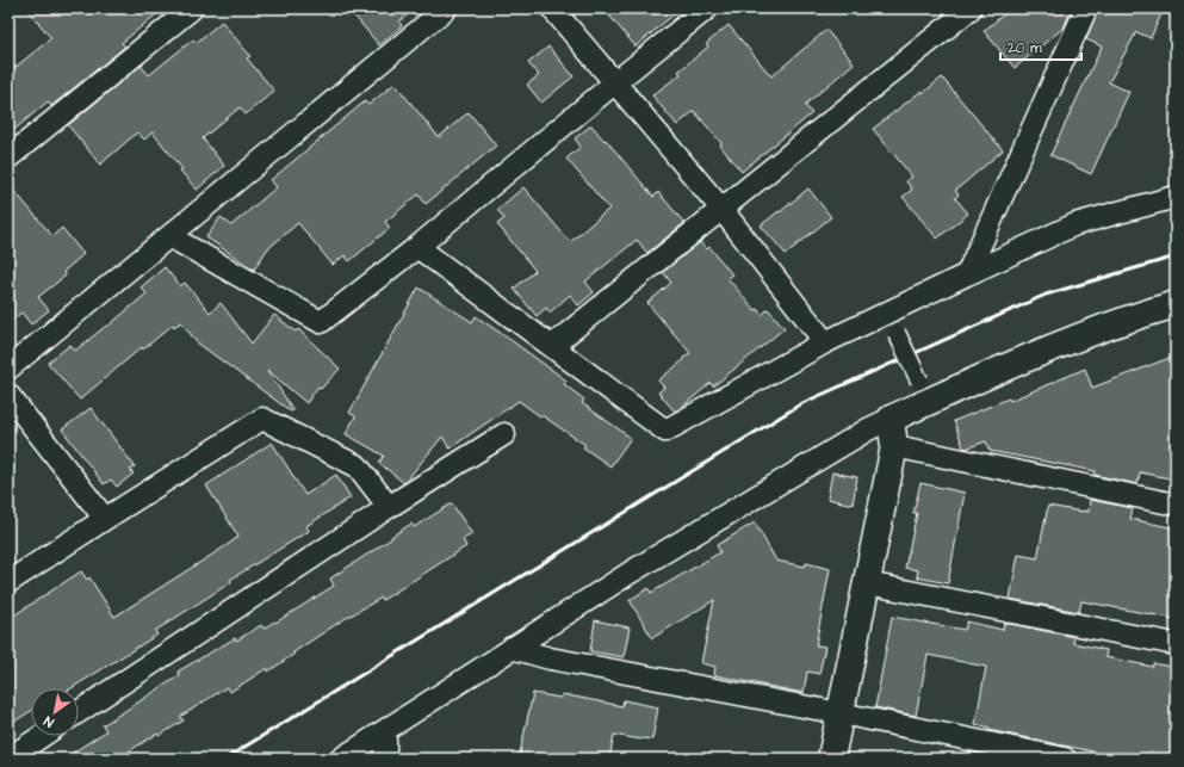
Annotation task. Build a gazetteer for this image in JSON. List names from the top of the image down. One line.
{"scale_bar":"20 m","north":"bottom left"}
